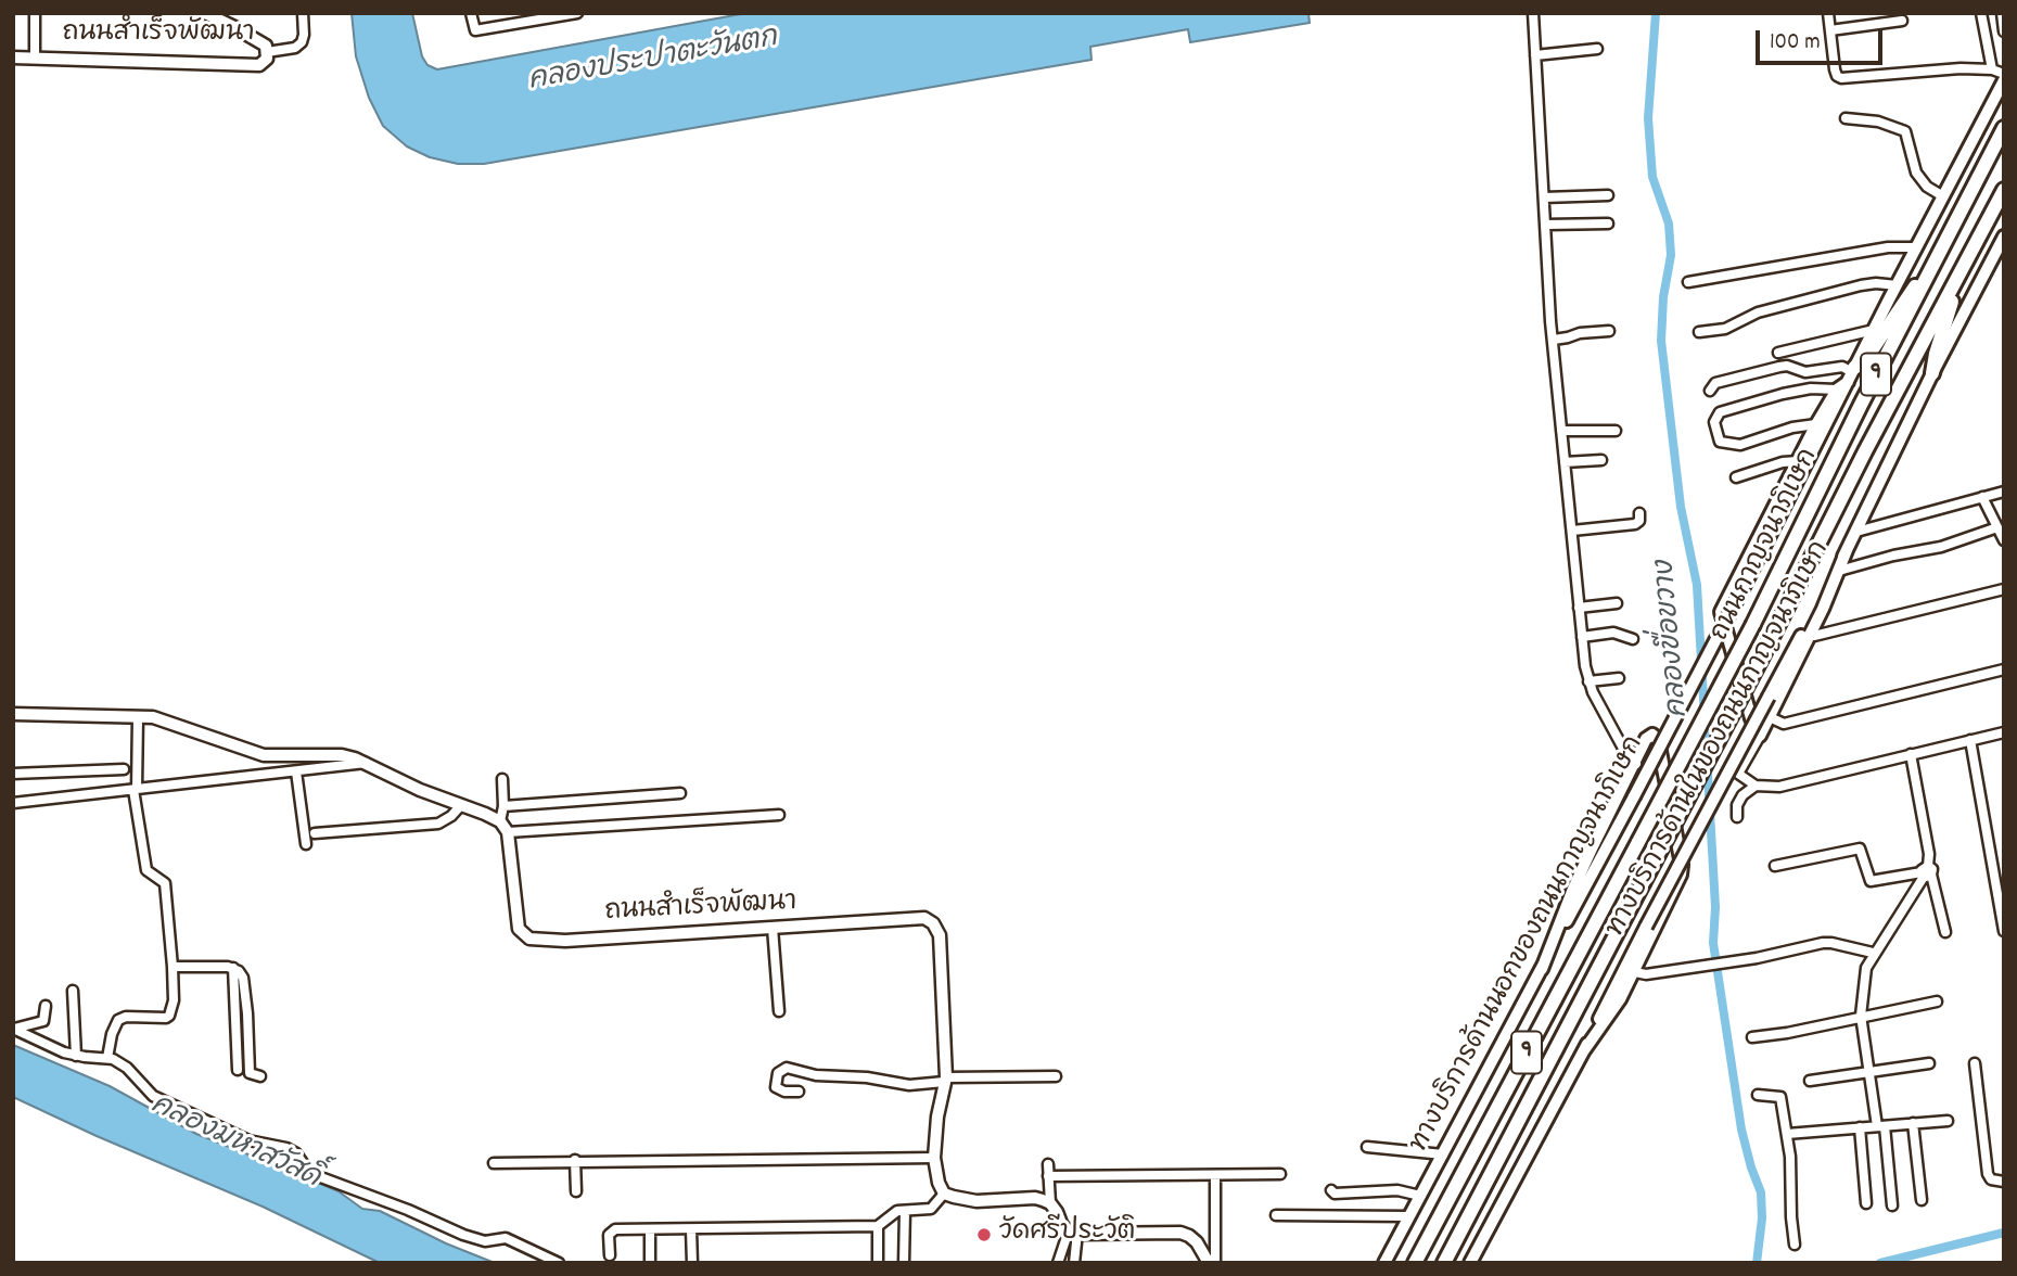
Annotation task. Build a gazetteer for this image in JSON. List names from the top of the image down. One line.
{"streets":{"highway":["9","ถนนกาญจนาภิเษก"],"main road":["ทางบริการด้านในของถนนกาญจนาภิเษก","ทางบริการด้านนอกของถนนกาญจนาภิเษก"],"street":["ถนนสำเร็จพัฒนา"]},"water":["คลองประปาตะวันตก","คลองขื่อขวาง","คลองมหาสวัสดิ์"],"places":["วัดศรีประวัติ"],"scale_bar":"100 m"}
